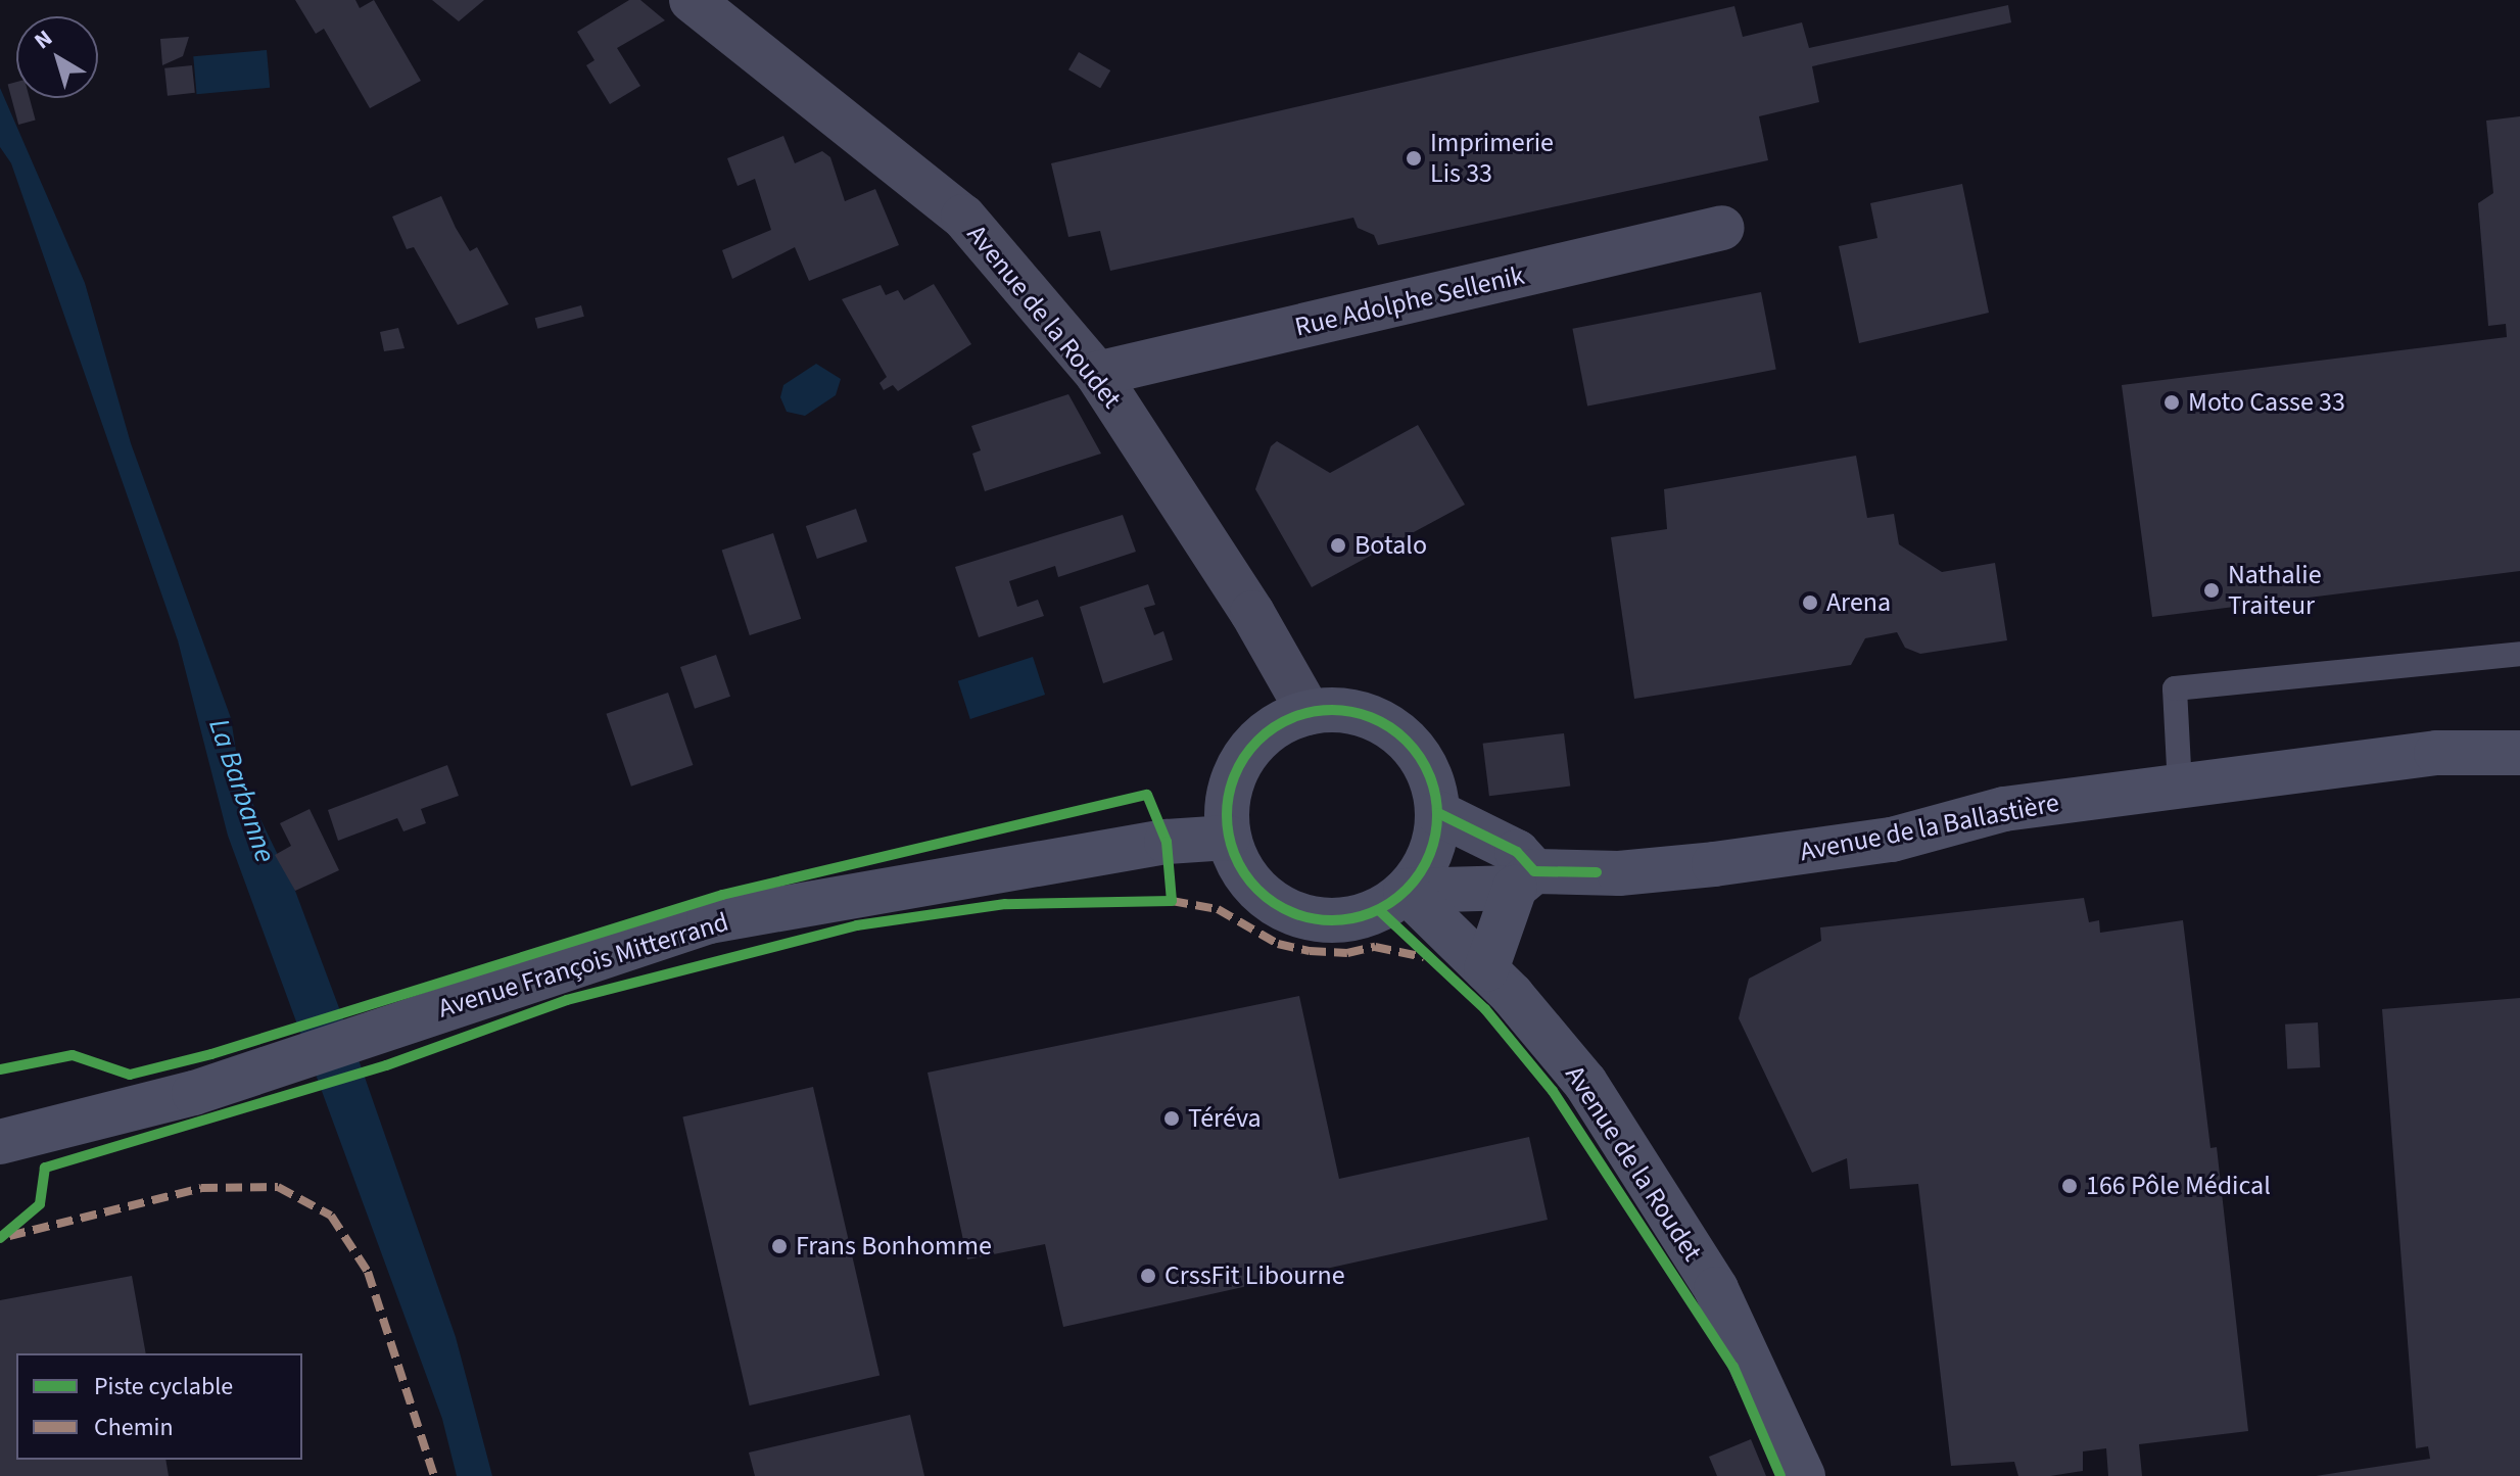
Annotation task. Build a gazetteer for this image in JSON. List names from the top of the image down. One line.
{"streets":{"main road":["Avenue de la Roudet","Avenue de la Ballastière","Avenue François Mitterrand"],"street":["Rue Adolphe Sellenik"]},"crossings":[["Rue Adolphe Sellenik","Avenue de la Roudet"],["Avenue de la Roudet","Avenue de la Ballastière"],["Avenue de la Roudet","Avenue François Mitterrand"],["Avenue de la Ballastière","Avenue François Mitterrand"]],"water":["La Barbanne"],"places":["Imprimerie Lis 33","Moto Casse 33","Botalo","Nathalie Traiteur","Arena","Téréva","166 Pôle Médical","Frans Bonhomme","CrssFit Libourne"],"legend":["Piste cyclable","Chemin"],"north":"top left"}
